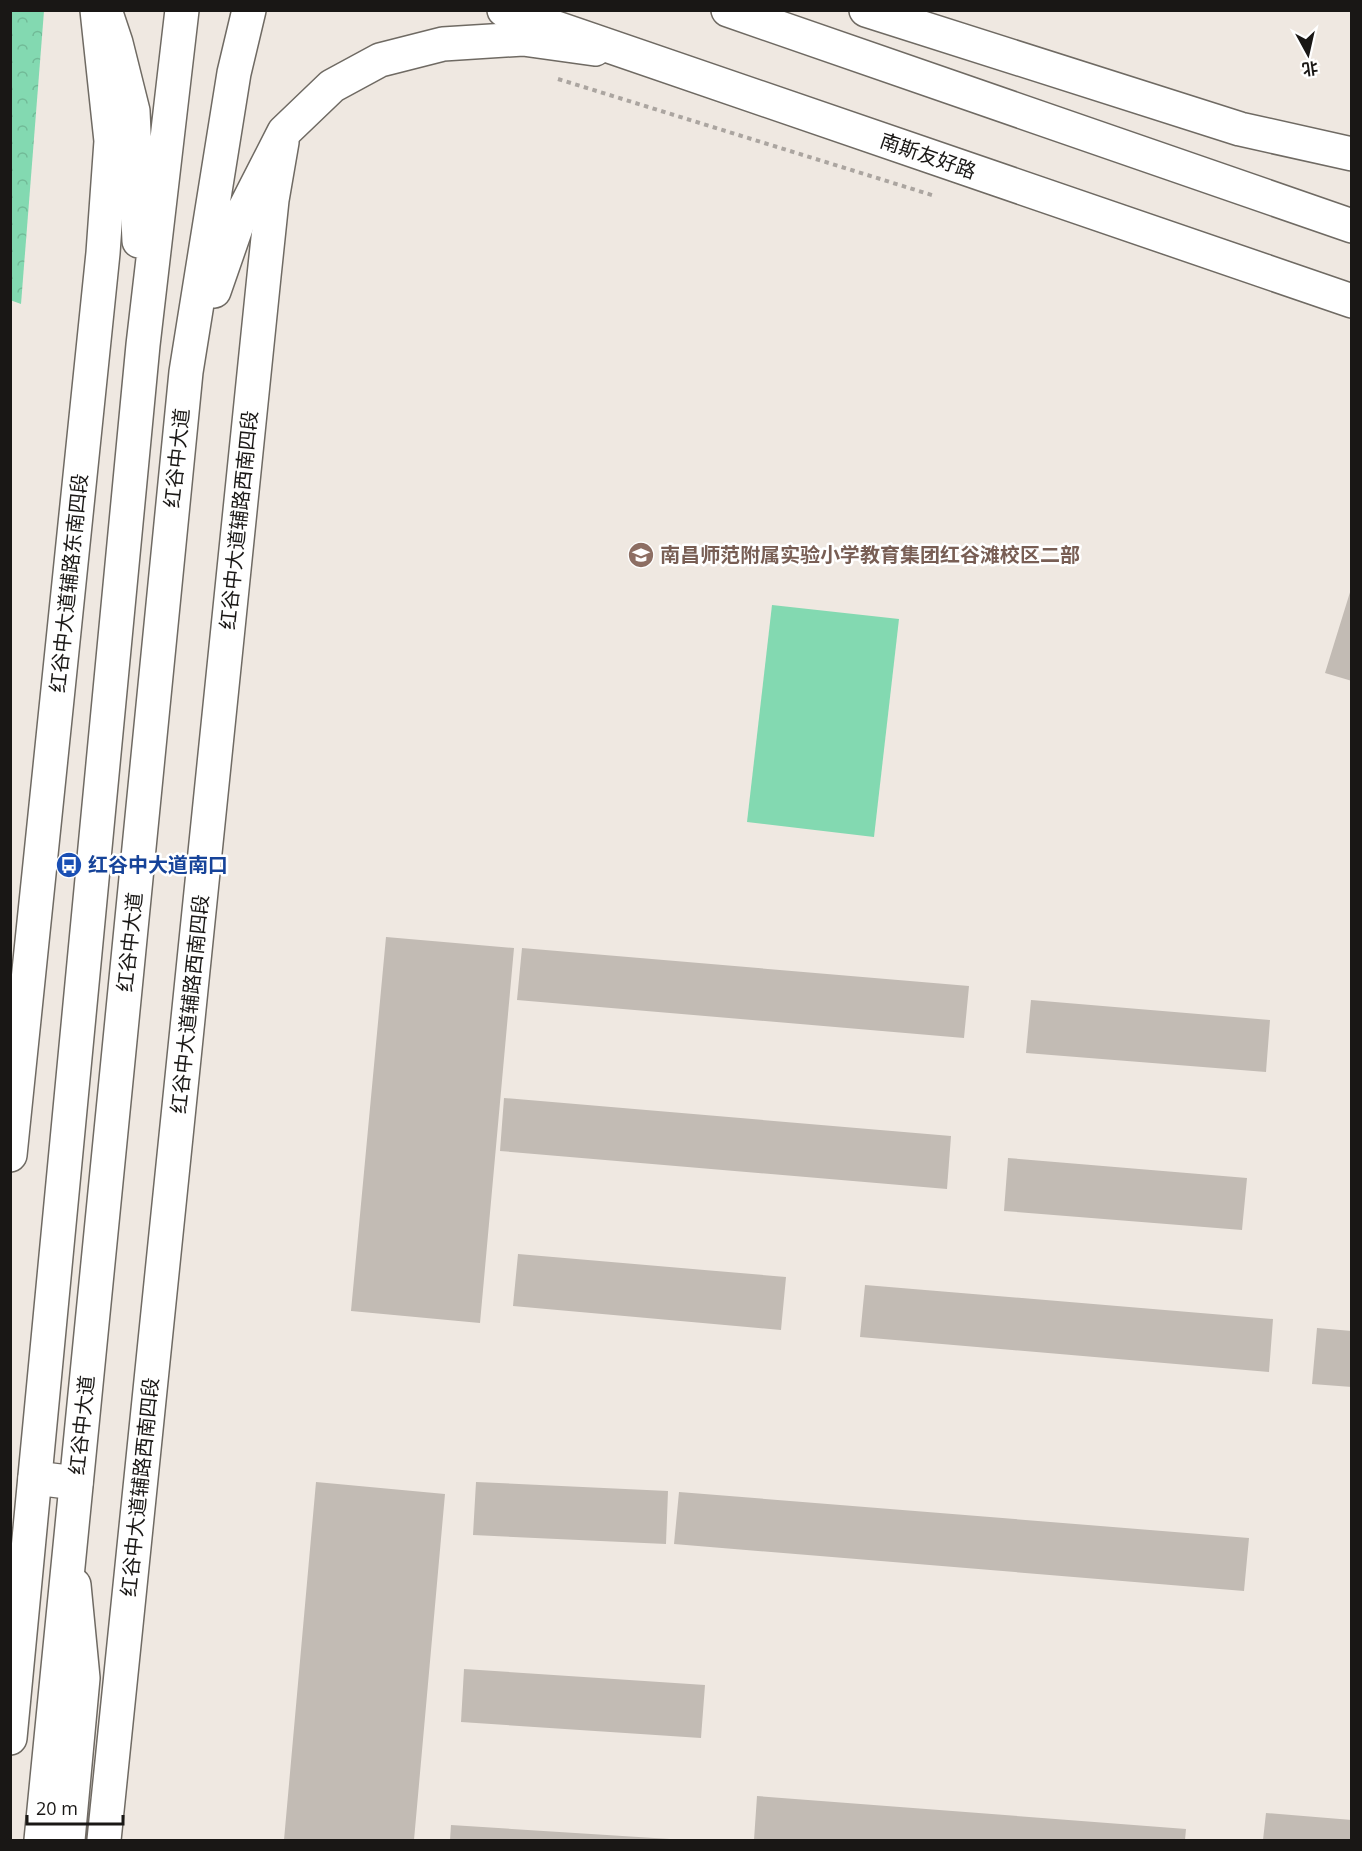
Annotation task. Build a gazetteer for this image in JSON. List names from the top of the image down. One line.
{"streets":{"main road":["南斯友好路","红谷中大道","红谷中大道辅路西南四段","红谷中大道辅路东南四段"]},"places":{"school or university":["南昌师范附属实验小学教育集团红谷滩校区二部"],"bus stop":["红谷中大道南口"]},"scale_bar":"20 m","north":"bottom"}
